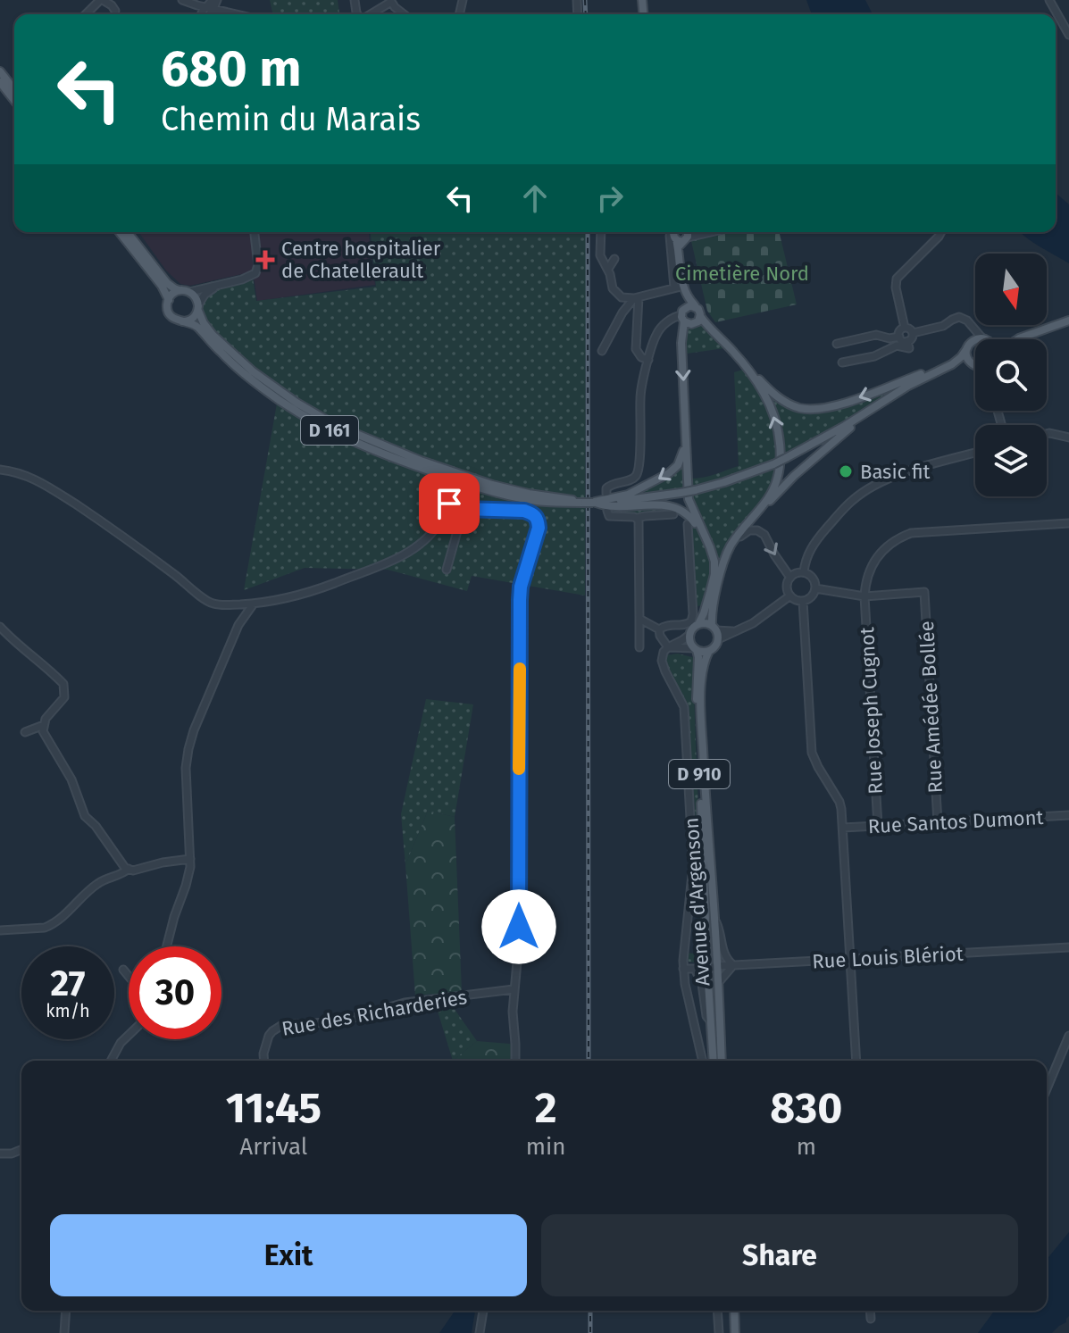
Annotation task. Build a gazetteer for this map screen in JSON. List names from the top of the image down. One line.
{"streets":{"main road":["D 161","D 910","Avenue d'Argenson"],"street":["Rue Amédée Bollée","Rue Joseph Cugnot","Rue Santos Dumont","Rue Louis Blériot","Rue des Richarderies"]},"crossings":[["Rue Amédée Bollée","Rue Joseph Cugnot"],["Rue Amédée Bollée","Rue Santos Dumont"],["Rue Joseph Cugnot","Rue Santos Dumont"],["Avenue d'Argenson","Rue Louis Blériot"]],"parks":["Cimetière Nord"],"places":{"health":["Centre hospitalier de Chatellerault"],"other":["Basic fit"]},"north":"bottom","page":{"turn":["680 m","Chemin du Marais"],"speed":"27 km/h","limit":"30","eta":["11:45","Arrival","2","min","830","m"],"buttons":["Exit","Share"]}}
